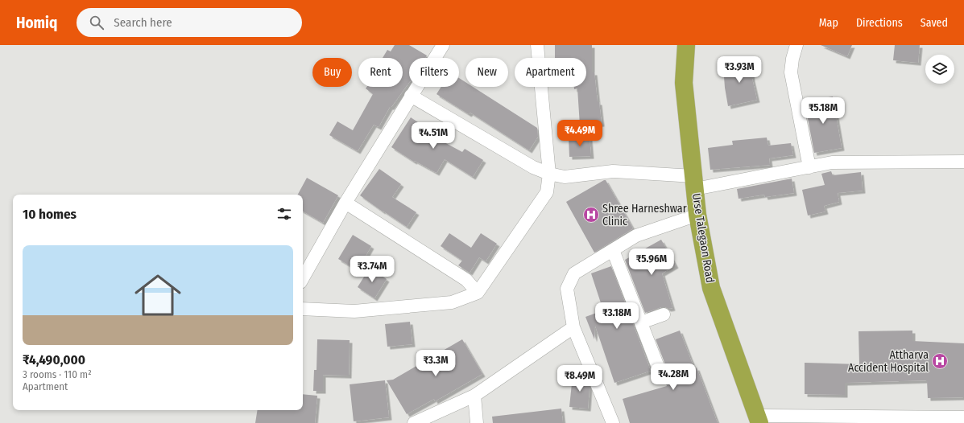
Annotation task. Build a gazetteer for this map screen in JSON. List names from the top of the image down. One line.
{"streets":{"highway":["Urse Talegaon Road"]},"places":{"hospital":["Shree Harneshwar Clinic","Attharva Accident Hospital"]},"page":{"header":"Homiq","search":"Search here","nav":["Map","Directions","Saved"],"price":["₹3.93M","₹5.18M","₹4.49M","₹4.51M","₹5.96M","₹3.74M","₹3.18M","₹3.3M","₹4.28M","₹8.49M"],"chip":["Buy","Rent","Filters","New","Apartment"],"heading":"10 homes","list":[{"name":"₹4,490,000","note":"3 rooms · 110 m² · Apartment"}]}}
